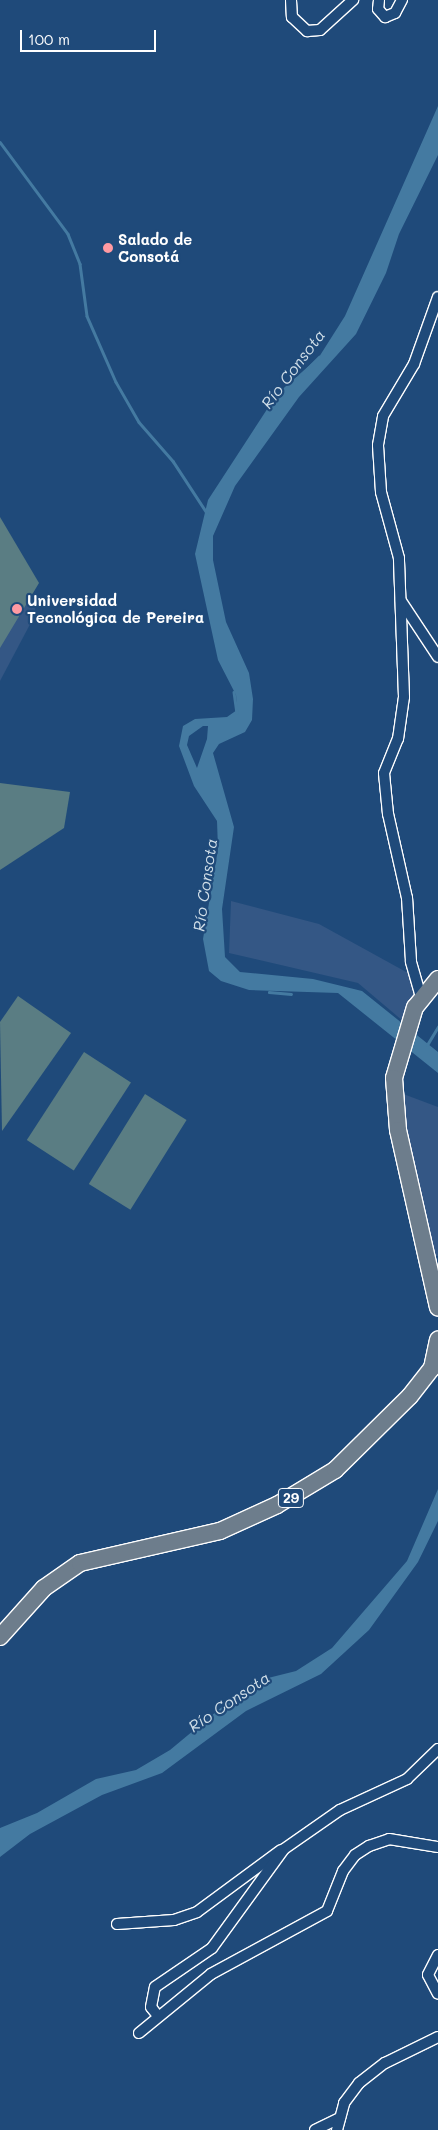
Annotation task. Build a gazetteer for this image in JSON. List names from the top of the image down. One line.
{"streets":{"main road":["29"]},"water":["Río Consota"],"places":["Salado de Consotá","Universidad Tecnológica de Pereira"],"scale_bar":"100 m"}
